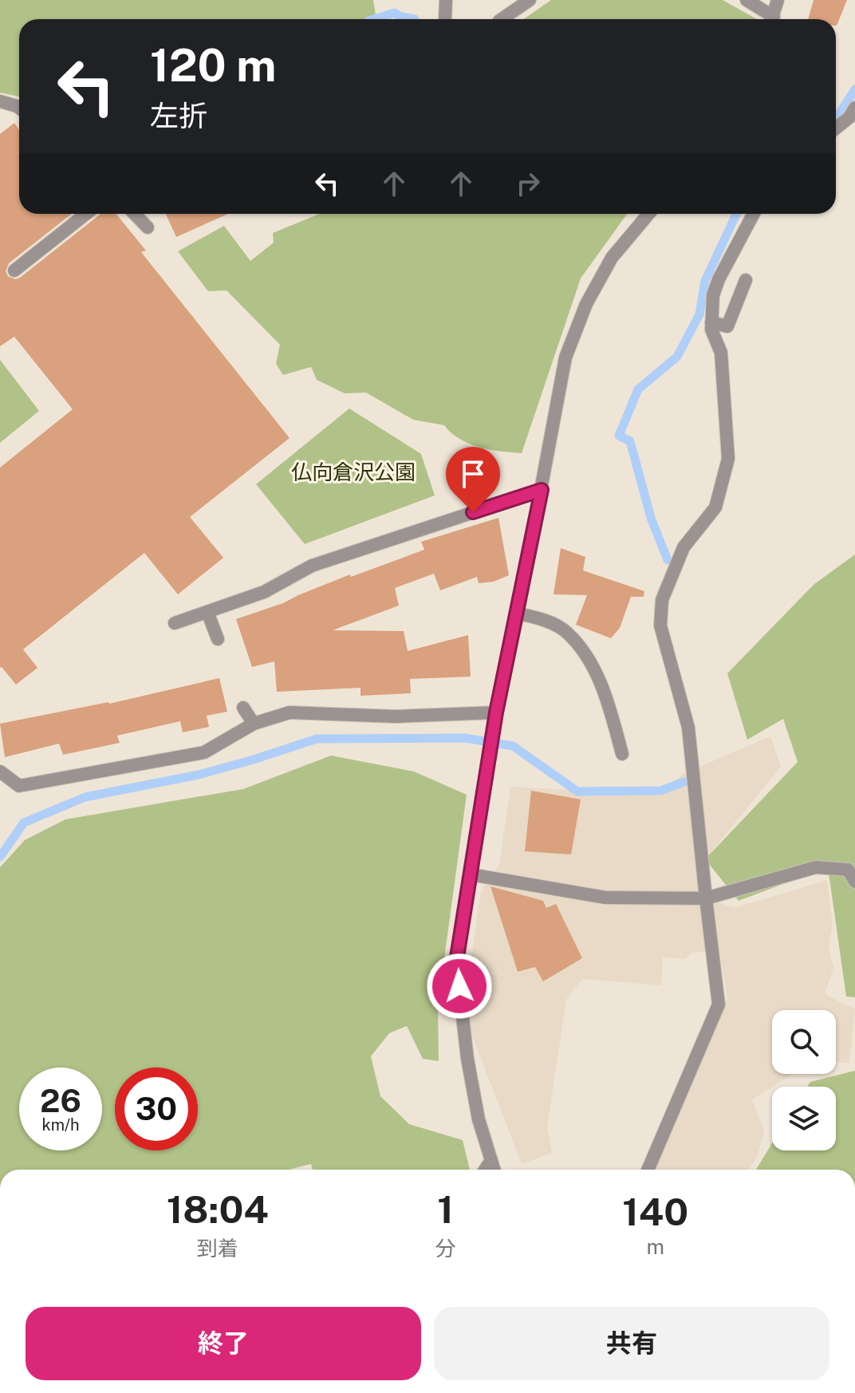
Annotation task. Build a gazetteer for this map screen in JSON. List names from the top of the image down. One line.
{"parks":["仏向倉沢公園"],"page":{"turn":["120 m","左折"],"speed":"26 km/h","limit":"30","eta":["18:04","到着","1","分","140","m"],"buttons":["終了","共有"]}}
